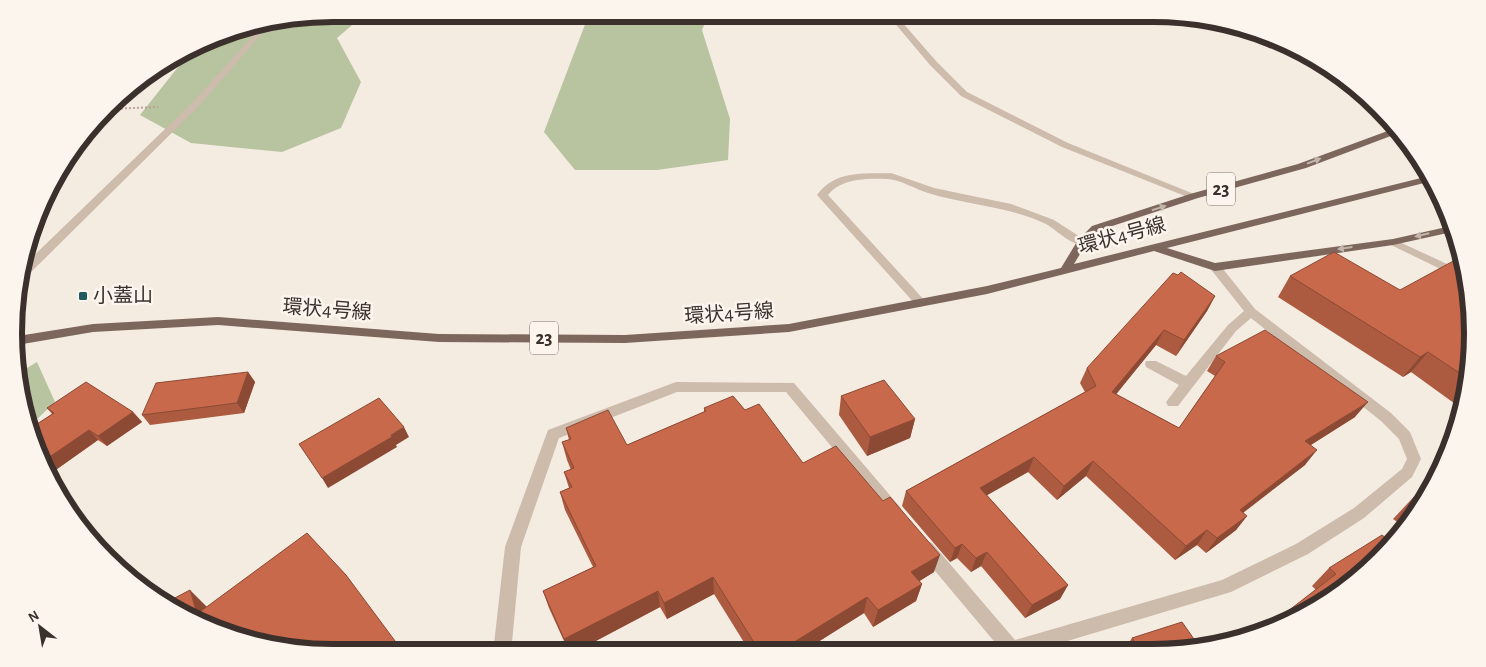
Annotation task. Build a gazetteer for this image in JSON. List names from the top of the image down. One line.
{"streets":{"main road":["23","環状4号線"]},"crossings":[["23","環状4号線"]],"places":{"transit":["小蓋山"]},"north":"top left"}
